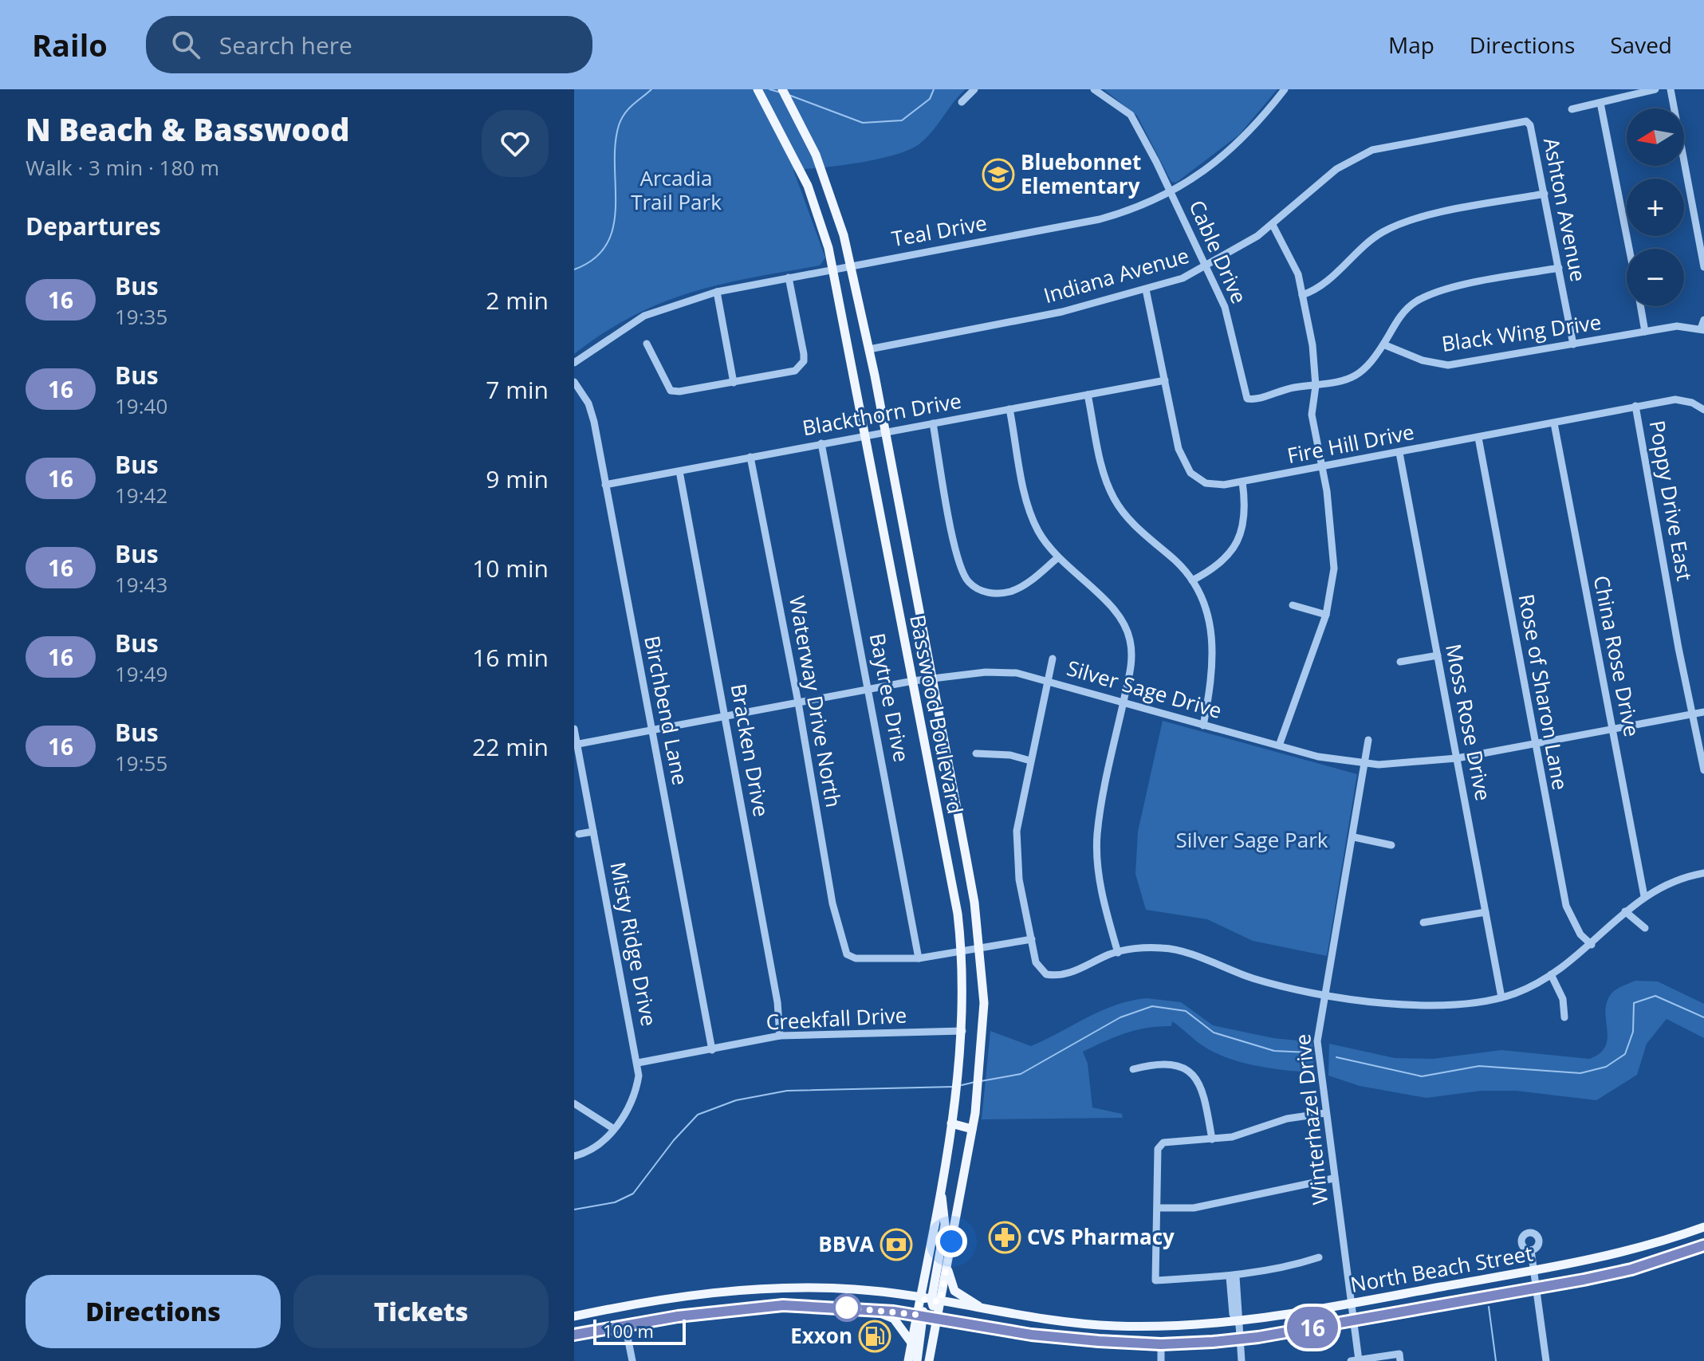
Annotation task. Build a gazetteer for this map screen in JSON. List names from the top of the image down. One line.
{"streets":{"main road":["Basswood Boulevard","North Beach Street"],"street":["Ashton Avenue","Teal Drive","Cable Drive","Indiana Avenue","Black Wing Drive","Blackthorn Drive","Fire Hill Drive","Poppy Drive East","China Rose Drive","Silver Sage Drive","Rose of Sharon Lane","Baytree Drive","Waterway Drive North","Birchbend Lane","Moss Rose Drive","Bracken Drive","Misty Ridge Drive","Creekfall Drive","Winterhazel Drive"]},"crossings":[["Ashton Avenue","Indiana Avenue"],["Ashton Avenue","Black Wing Drive"],["Teal Drive","Cable Drive"],["Teal Drive","Basswood Boulevard"],["Cable Drive","Indiana Avenue"],["Indiana Avenue","Fire Hill Drive"],["Indiana Avenue","Basswood Boulevard"],["Blackthorn Drive","Fire Hill Drive"],["Blackthorn Drive","Baytree Drive"],["Blackthorn Drive","Waterway Drive North"],["Blackthorn Drive","Birchbend Lane"],["Blackthorn Drive","Basswood Boulevard"],["Blackthorn Drive","Bracken Drive"],["Fire Hill Drive","Poppy Drive East"],["Fire Hill Drive","China Rose Drive"],["Fire Hill Drive","Rose of Sharon Lane"],["Fire Hill Drive","Moss Rose Drive"],["Poppy Drive East","Silver Sage Drive"],["China Rose Drive","Silver Sage Drive"],["Silver Sage Drive","Rose of Sharon Lane"],["Silver Sage Drive","Baytree Drive"],["Silver Sage Drive","Waterway Drive North"],["Silver Sage Drive","Birchbend Lane"],["Silver Sage Drive","Basswood Boulevard"],["Silver Sage Drive","Moss Rose Drive"],["Silver Sage Drive","Bracken Drive"],["Silver Sage Drive","Misty Ridge Drive"],["Silver Sage Drive","Winterhazel Drive"],["Baytree Drive","Waterway Drive North"],["Birchbend Lane","Creekfall Drive"],["Basswood Boulevard","Creekfall Drive"],["Basswood Boulevard","North Beach Street"],["Bracken Drive","Creekfall Drive"],["Misty Ridge Drive","Creekfall Drive"],["Winterhazel Drive","North Beach Street"]],"parks":["Arcadia Trail Park","Silver Sage Park"],"places":{"school or university":["Bluebonnet Elementary"],"pharmacy":["CVS Pharmacy"],"bank":["BBVA"],"fuel station":["Exxon"]},"lines":["bus line 16"],"scale_bar":"100 m","north":"left","page":{"header":"Railo","search":"Search here","nav":["Map","Directions","Saved"],"heading":[["N Beach & Basswood","Walk · 3 min · 180 m"],"Departures"],"on_map":"16","map_buttons":["+","−"],"list":[{"mark":"16","name":"Bus","note":"19:35","value":"2 min"},{"mark":"16","name":"Bus","note":"19:40","value":"7 min"},{"mark":"16","name":"Bus","note":"19:42","value":"9 min"},{"mark":"16","name":"Bus","note":"19:43","value":"10 min"},{"mark":"16","name":"Bus","note":"19:49","value":"16 min"},{"mark":"16","name":"Bus","note":"19:55","value":"22 min"}],"buttons":["Directions","Tickets"],"scale":"100 m"}}
